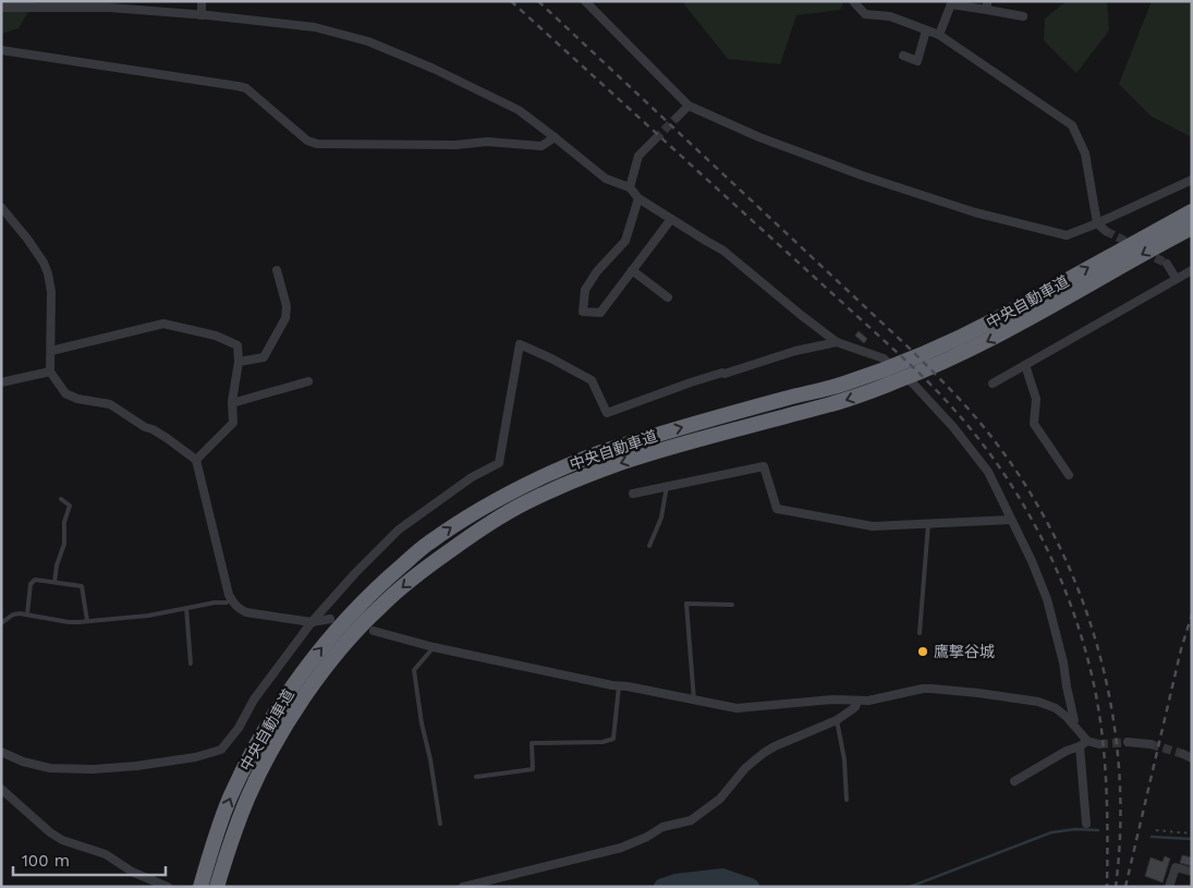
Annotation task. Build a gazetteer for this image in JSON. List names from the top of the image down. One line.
{"streets":{"highway":["中央自動車道"]},"places":["鷹撃谷城"],"scale_bar":"100 m"}
